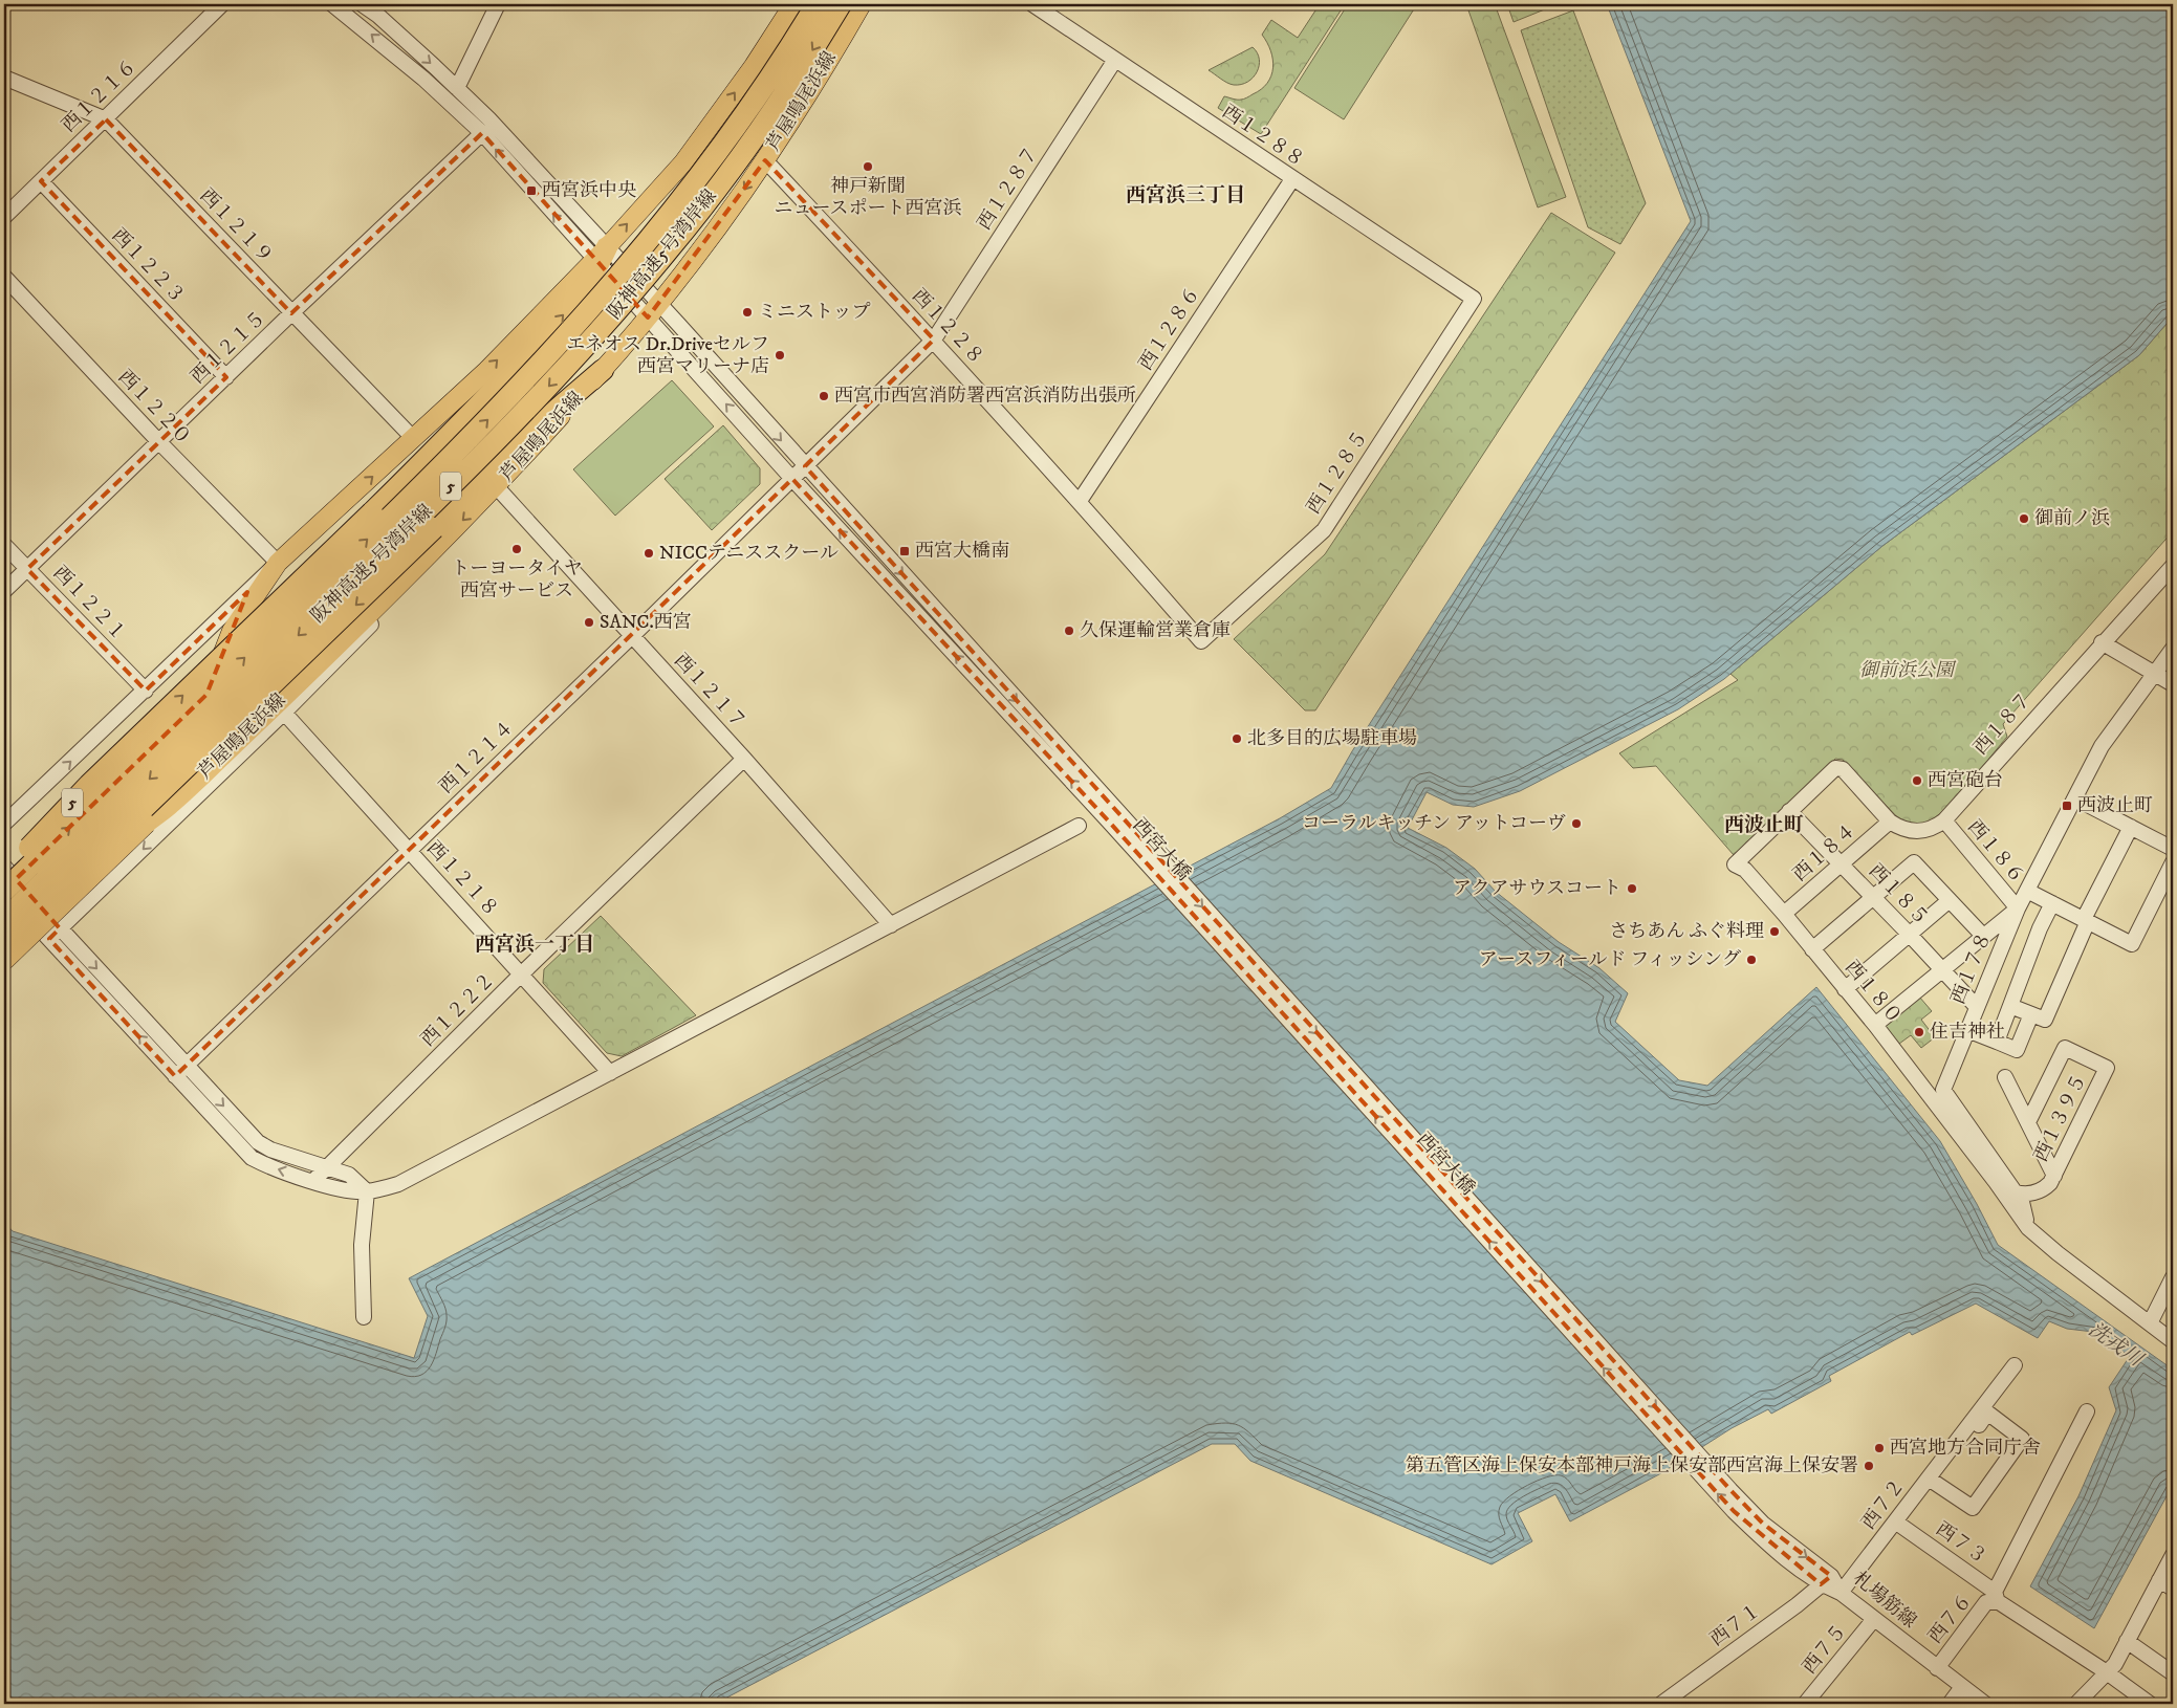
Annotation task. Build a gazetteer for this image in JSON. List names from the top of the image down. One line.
{"streets":{"highway":["阪神高速5号湾岸線","5"],"main road":["芦屋鳴尾浜線"],"street":["西１２１６","西１２８８","西１２８７","西１２１９","西１２２３","西１２２８","西１２８６","西１２１５","西１２２０","西１２８５","西１２２１","西１２１７","西１８７","西１２１４","西宮大橋","西１８６","西１８４","西１２１８","西１８５","西１７８","西１８０","西１２２２","西１３９５","西７２","西７３","札場筋線","西７６","西７１","西７５"]},"crossings":[["西１２１６","西１２１９"],["西１２１６","西１２２３"],["芦屋鳴尾浜線","西１２１９"],["芦屋鳴尾浜線","西１２２８"],["芦屋鳴尾浜線","西１２２０"],["芦屋鳴尾浜線","5"],["芦屋鳴尾浜線","西１２１７"],["西１２８８","西１２８７"],["西１２８８","西１２８６"],["西１２８８","西１２８５"],["西１２８７","西１２２８"],["西１２８７","西１２１４"],["西１２１９","西１２１５"],["西１２２３","西１２１５"],["西１２２８","西１２８６"],["西１２２８","西１２８５"],["西１２１５","西１２２０"],["西１２１５","西１２２１"],["西１２１７","西１２１４"],["西１２１７","西１２２２"],["西１８７","西１８６"],["西１８７","西１８４"],["西１８７","西１８５"],["西１８７","西１８０"],["西１２１４","西１２１８"],["西宮大橋","札場筋線"],["西１８６","西１７８"],["西１８４","西１８５"],["西１８４","西１８０"],["西１２１８","西１２２２"],["西１８５","西１７８"],["西１７８","西１８０"],["西１７８","西１３９５"],["西７２","西７３"],["西７２","札場筋線"],["西７３","西７６"],["札場筋線","西７６"],["札場筋線","西７１"],["札場筋線","西７５"]],"districts":["西宮浜三丁目","西波止町","西宮浜一丁目"],"water":["洗戎川"],"parks":["御前浜公園"],"places":{"other":["神戸新聞 ニュースポート西宮浜","ミニストップ","エネオス Dr.Driveセルフ 西宮マリーナ店","西宮市西宮消防署西宮浜消防出張所","御前ノ浜","トーヨータイヤ 西宮サービス","NICCテニススクール","SANC.西宮","久保運輸営業倉庫","北多目的広場駐車場","西宮砲台","コーラルキッチン アットコーヴ","アクアサウスコート","さちあん ふぐ料理","アースフィールド フィッシング","住吉神社","西宮地方合同庁舎","第五管区海上保安本部神戸海上保安部西宮海上保安署"],"transit":["西宮浜中央","西宮大橋南","西波止町"]}}
